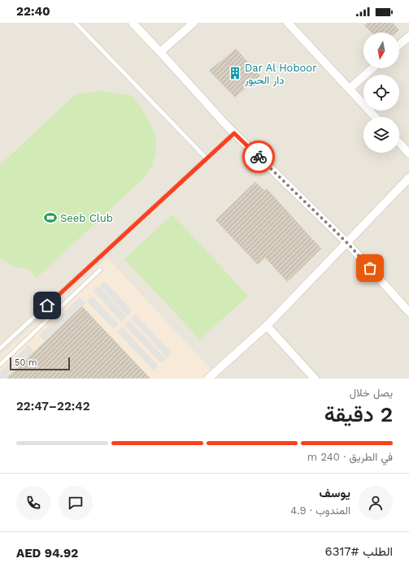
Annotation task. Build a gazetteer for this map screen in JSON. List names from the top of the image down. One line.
{"places":{"building":["Dar Al Hoboor دار الحبور"],"sports":["Seeb Club"]},"scale_bar":"50 m","north":"bottom","page":{"status":"22:40","scale":"50 m","heading":["2 دقيقة","يصل خلال","22:42–22:47"],"panel":["يوسف","المندوب · 4.9","الطلب #6317","AED 94.92"],"bar":"في الطريق · 240 m"}}
